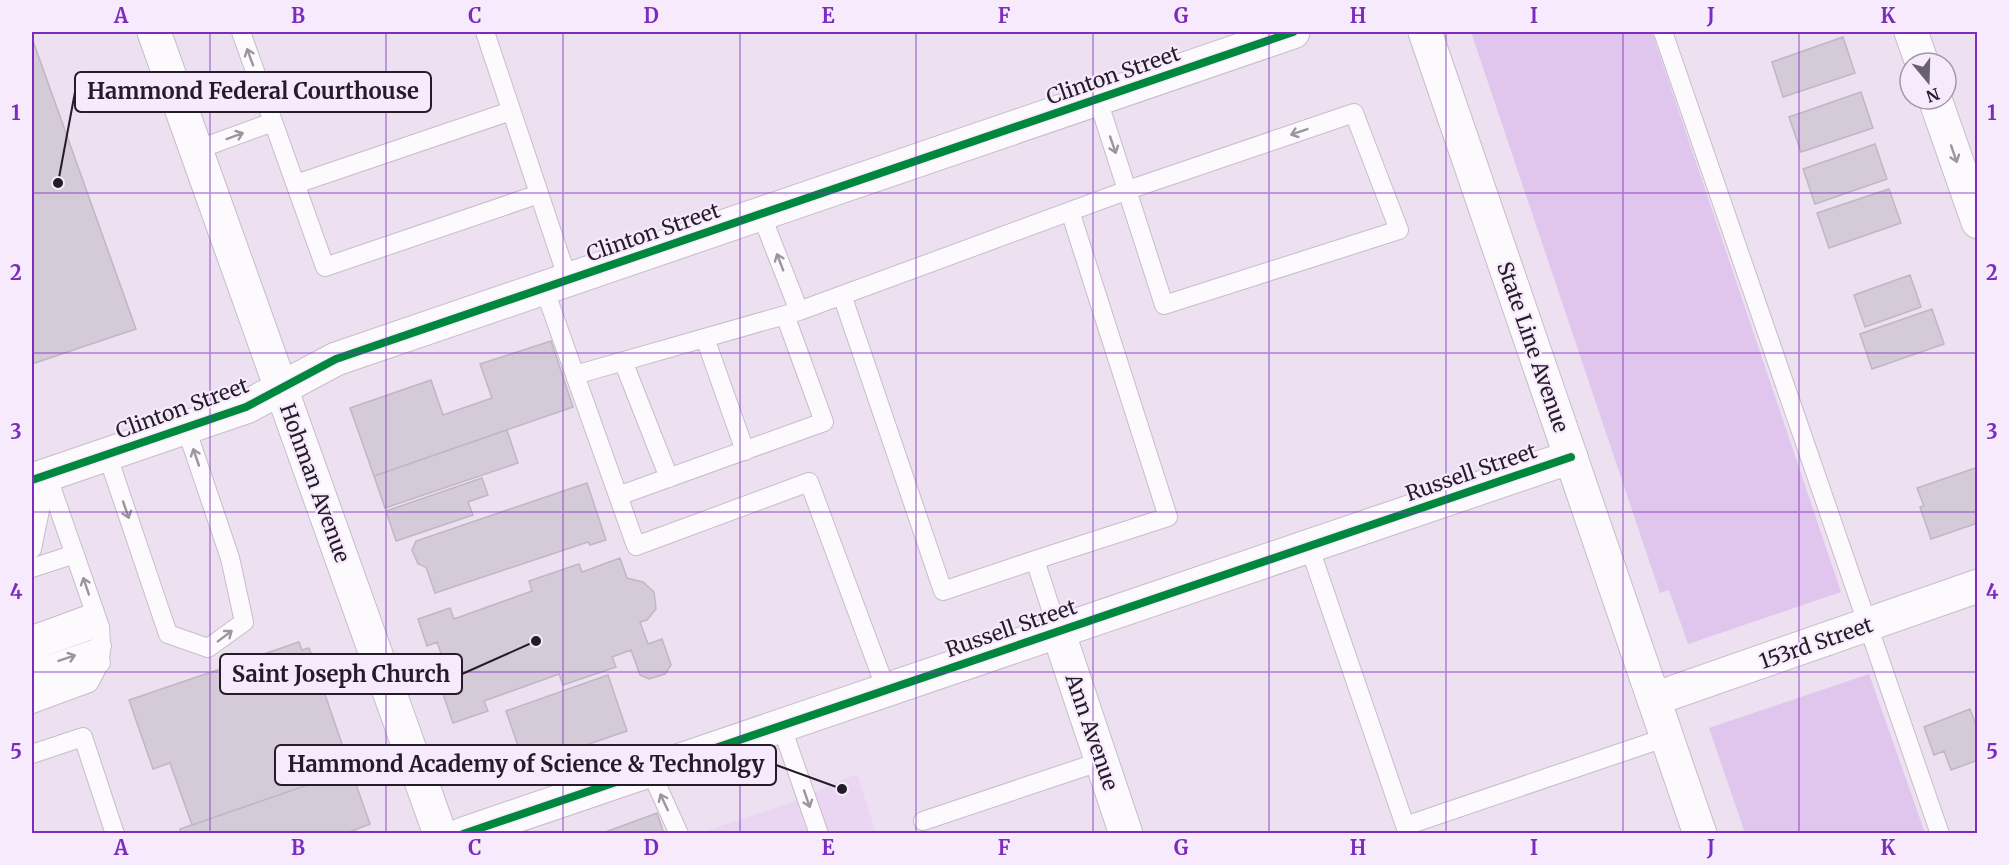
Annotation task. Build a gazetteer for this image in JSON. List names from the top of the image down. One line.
{"streets":{"street":["Clinton Street","State Line Avenue","Russell Street","Hohman Avenue","153rd Street","Ann Avenue"]},"crossings":[["Clinton Street","Hohman Avenue"],["State Line Avenue","Russell Street"],["State Line Avenue","153rd Street"],["Russell Street","Ann Avenue"]],"places":["Hammond Federal Courthouse","Saint Joseph Church","Hammond Academy of Science & Technolgy"],"north":"bottom","grid":{"columns":["A","B","C","D","E","F","G","H","I","J","K"],"rows":["1","2","3","4","5"]}}
